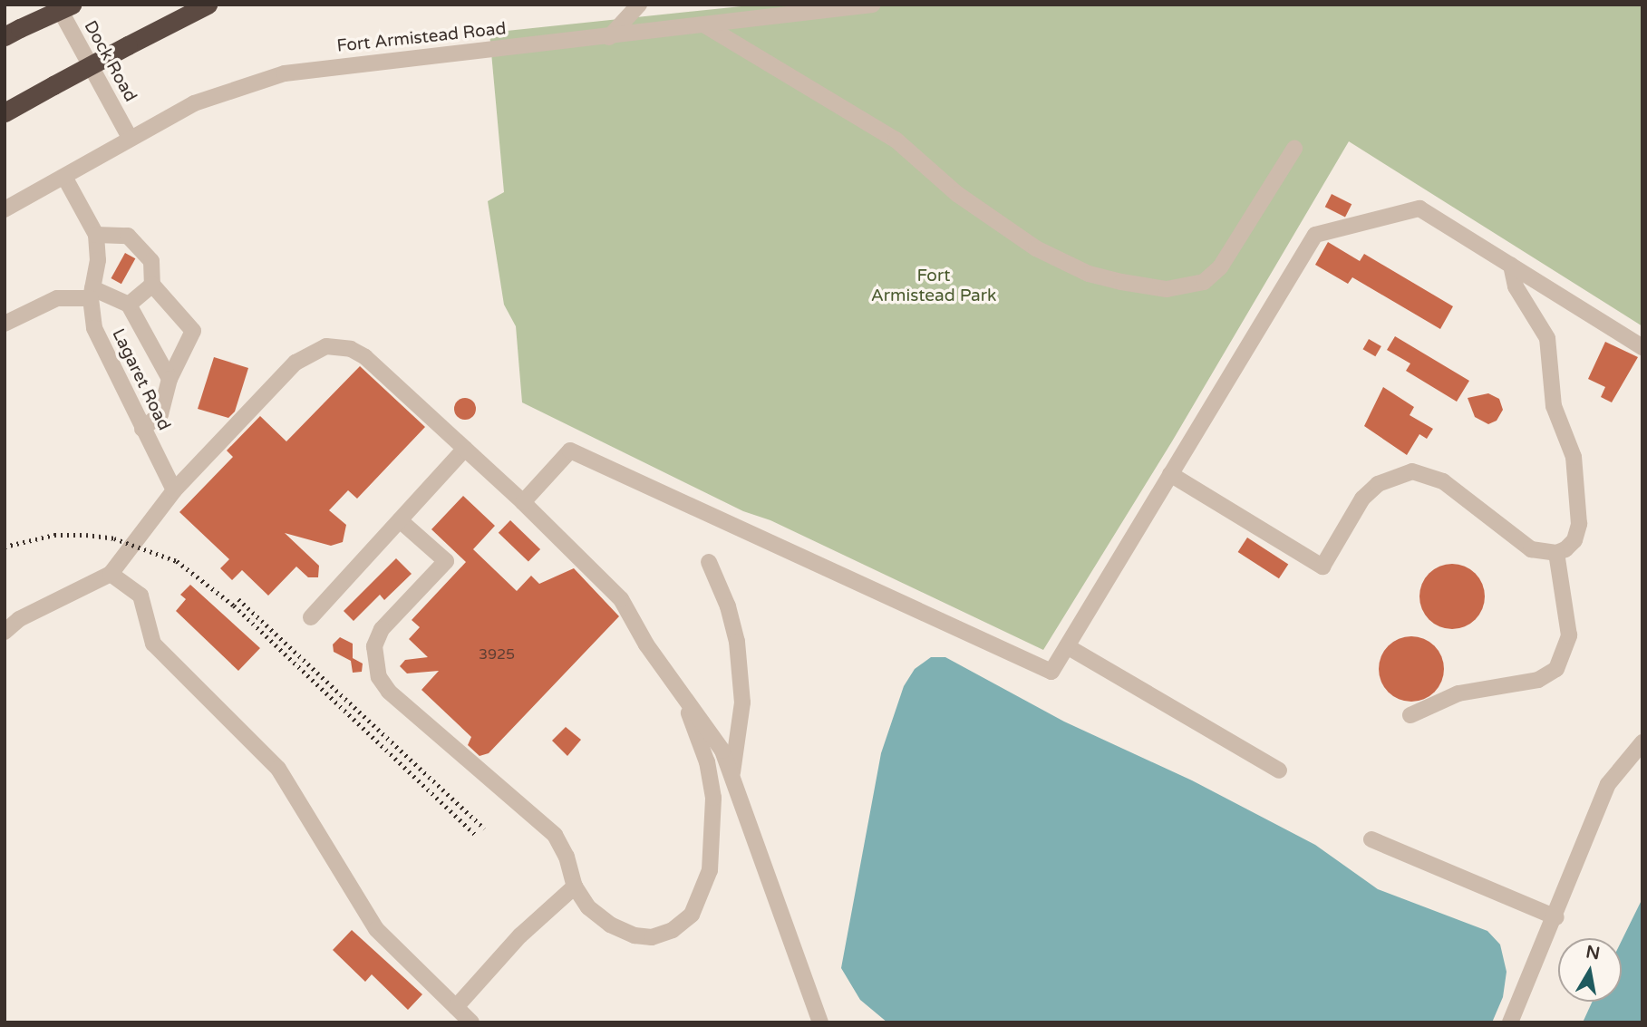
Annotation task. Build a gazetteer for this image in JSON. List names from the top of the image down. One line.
{"streets":{"street":["Fort Armistead Road","Dock Road","Lagaret Road"]},"crossings":[["Fort Armistead Road","Dock Road"]],"parks":["Fort Armistead Park"],"house_numbers":["3925"],"north":"top"}
